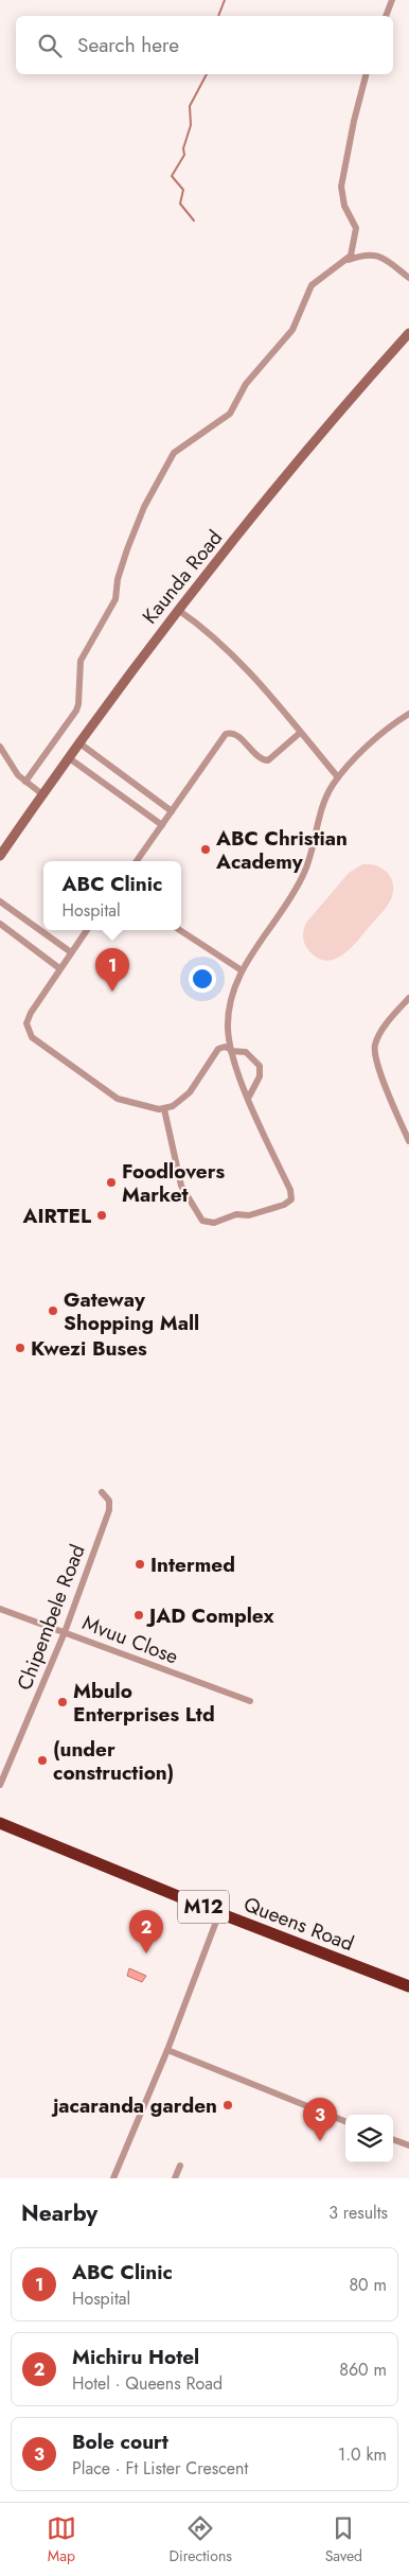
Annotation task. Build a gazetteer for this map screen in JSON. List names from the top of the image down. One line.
{"streets":{"highway":["M12","Queens Road"],"main road":["Kaunda Road"],"street":["Chipembele Road","Mvuu Close"]},"crossings":[["Chipembele Road","Mvuu Close"]],"places":["ABC Christian Academy","Foodlovers Market","AIRTEL","Gateway Shopping Mall","Kwezi Buses","Intermed","JAD Complex","Mbulo Enterprises Ltd","(under construction)","jacaranda garden"],"page":{"search":"Search here","popup":["ABC Clinic","Hospital"],"pins":["1","2","3"],"heading":["Nearby","3 results"],"list":[{"mark":"1","name":"ABC Clinic","note":"Hospital","value":"80 m"},{"mark":"2","name":"Michiru Hotel","note":"Hotel · Queens Road","value":"860 m"},{"mark":"3","name":"Bole court","note":"Place · Ft Lister Crescent","value":"1.0 km"}],"nav":["Map","Directions","Saved"]}}
